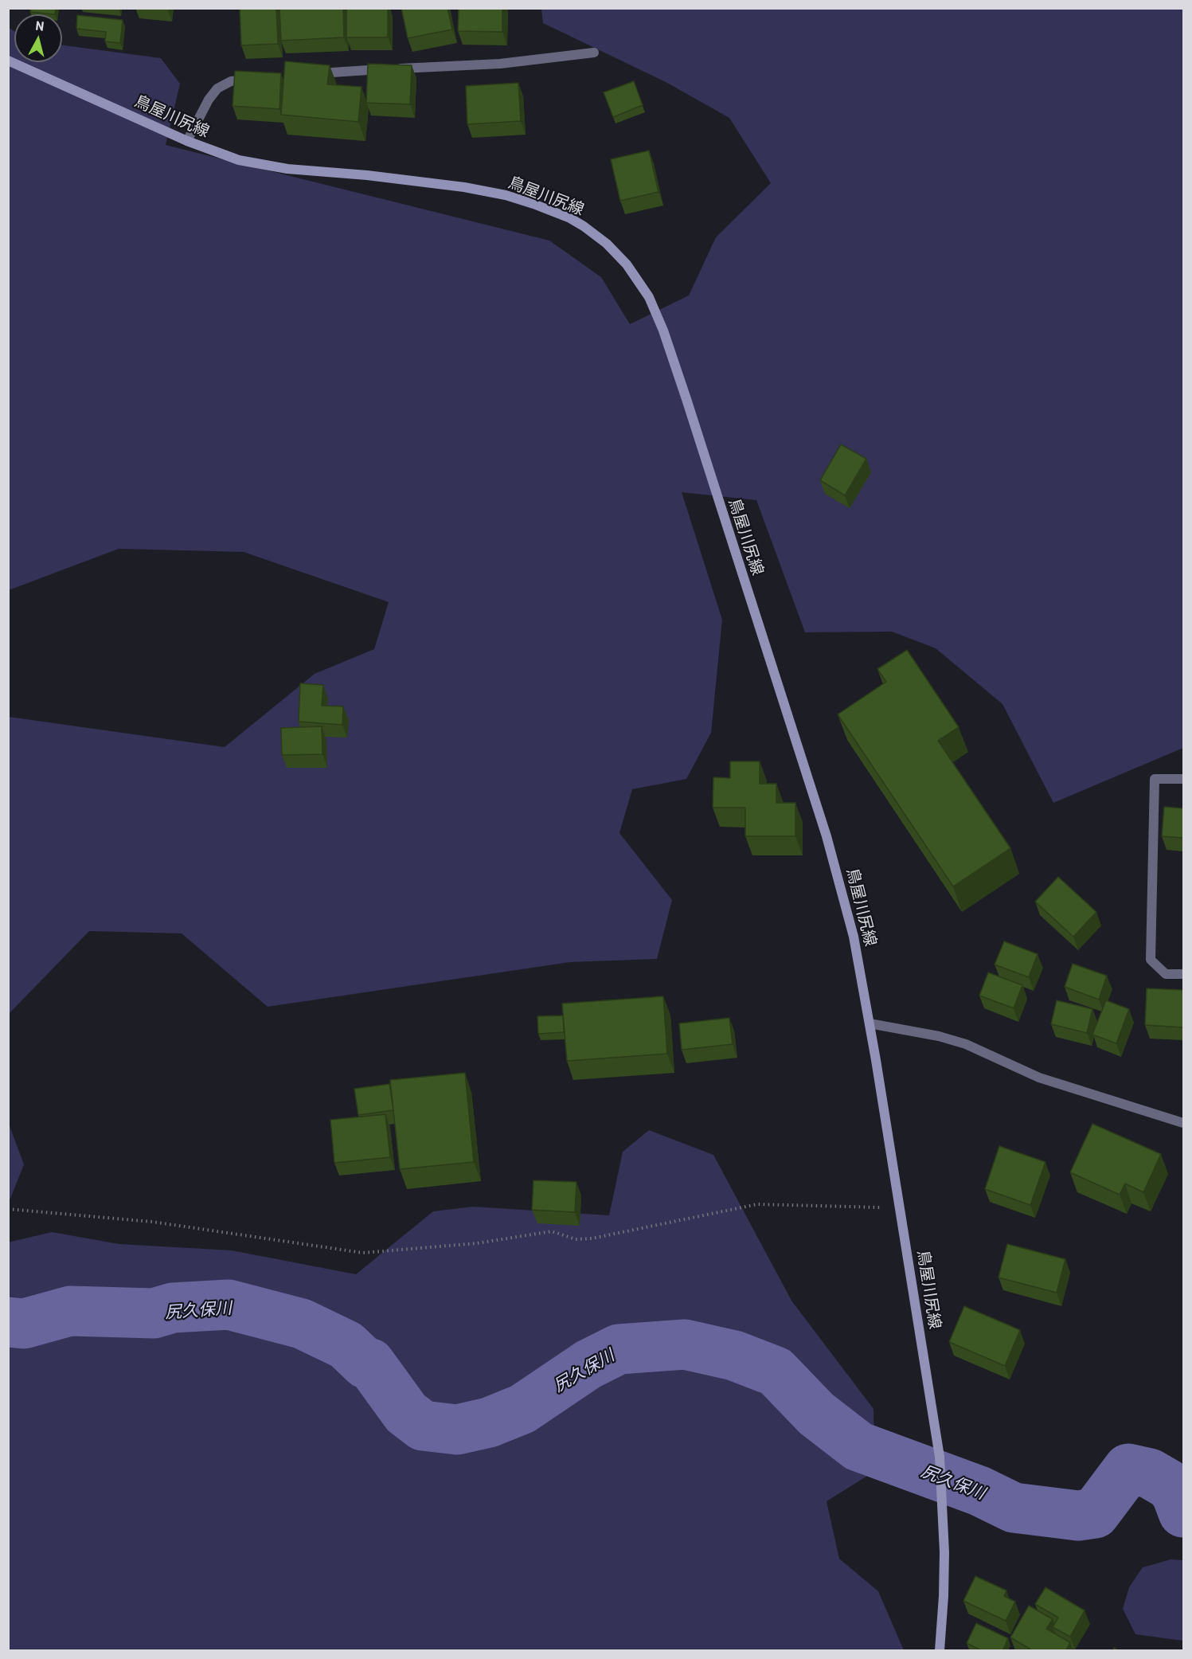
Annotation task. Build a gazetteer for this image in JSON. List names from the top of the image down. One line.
{"streets":{"main road":["鳥屋川尻線"]},"water":["尻久保川"],"north":"top"}
